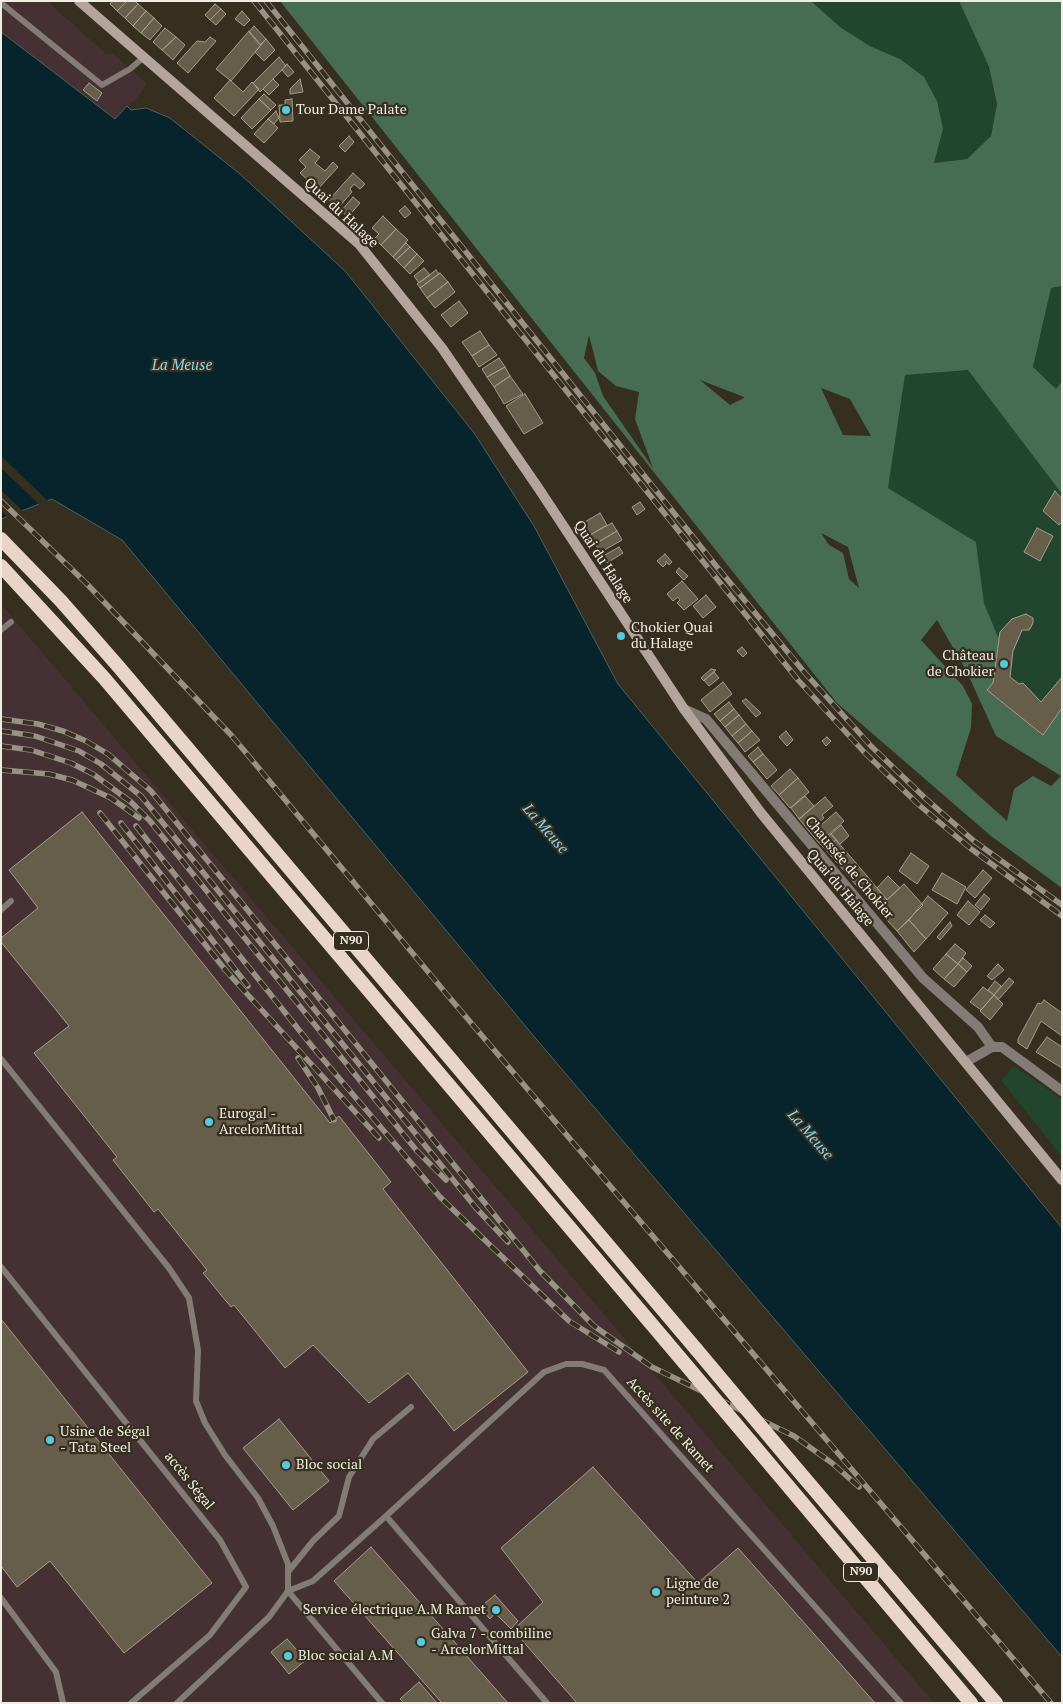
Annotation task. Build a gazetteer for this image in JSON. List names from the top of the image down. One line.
{"streets":{"highway":["N90"],"main road":["Quai du Halage"],"street":["Chaussée de Chokier"],"lane":["Accès site de Ramet","accès Ségal"]},"crossings":[["Quai du Halage","Chaussée de Chokier"]],"water":["La Meuse"],"places":["Tour Dame Palate","Chokier Quai du Halage","Château de Chokier","Eurogal - ArcelorMittal","Usine de Ségal - Tata Steel","Bloc social","Ligne de peinture 2","Service électrique A.M Ramet","Galva 7 - combiline - ArcelorMittal","Bloc social A.M"]}
